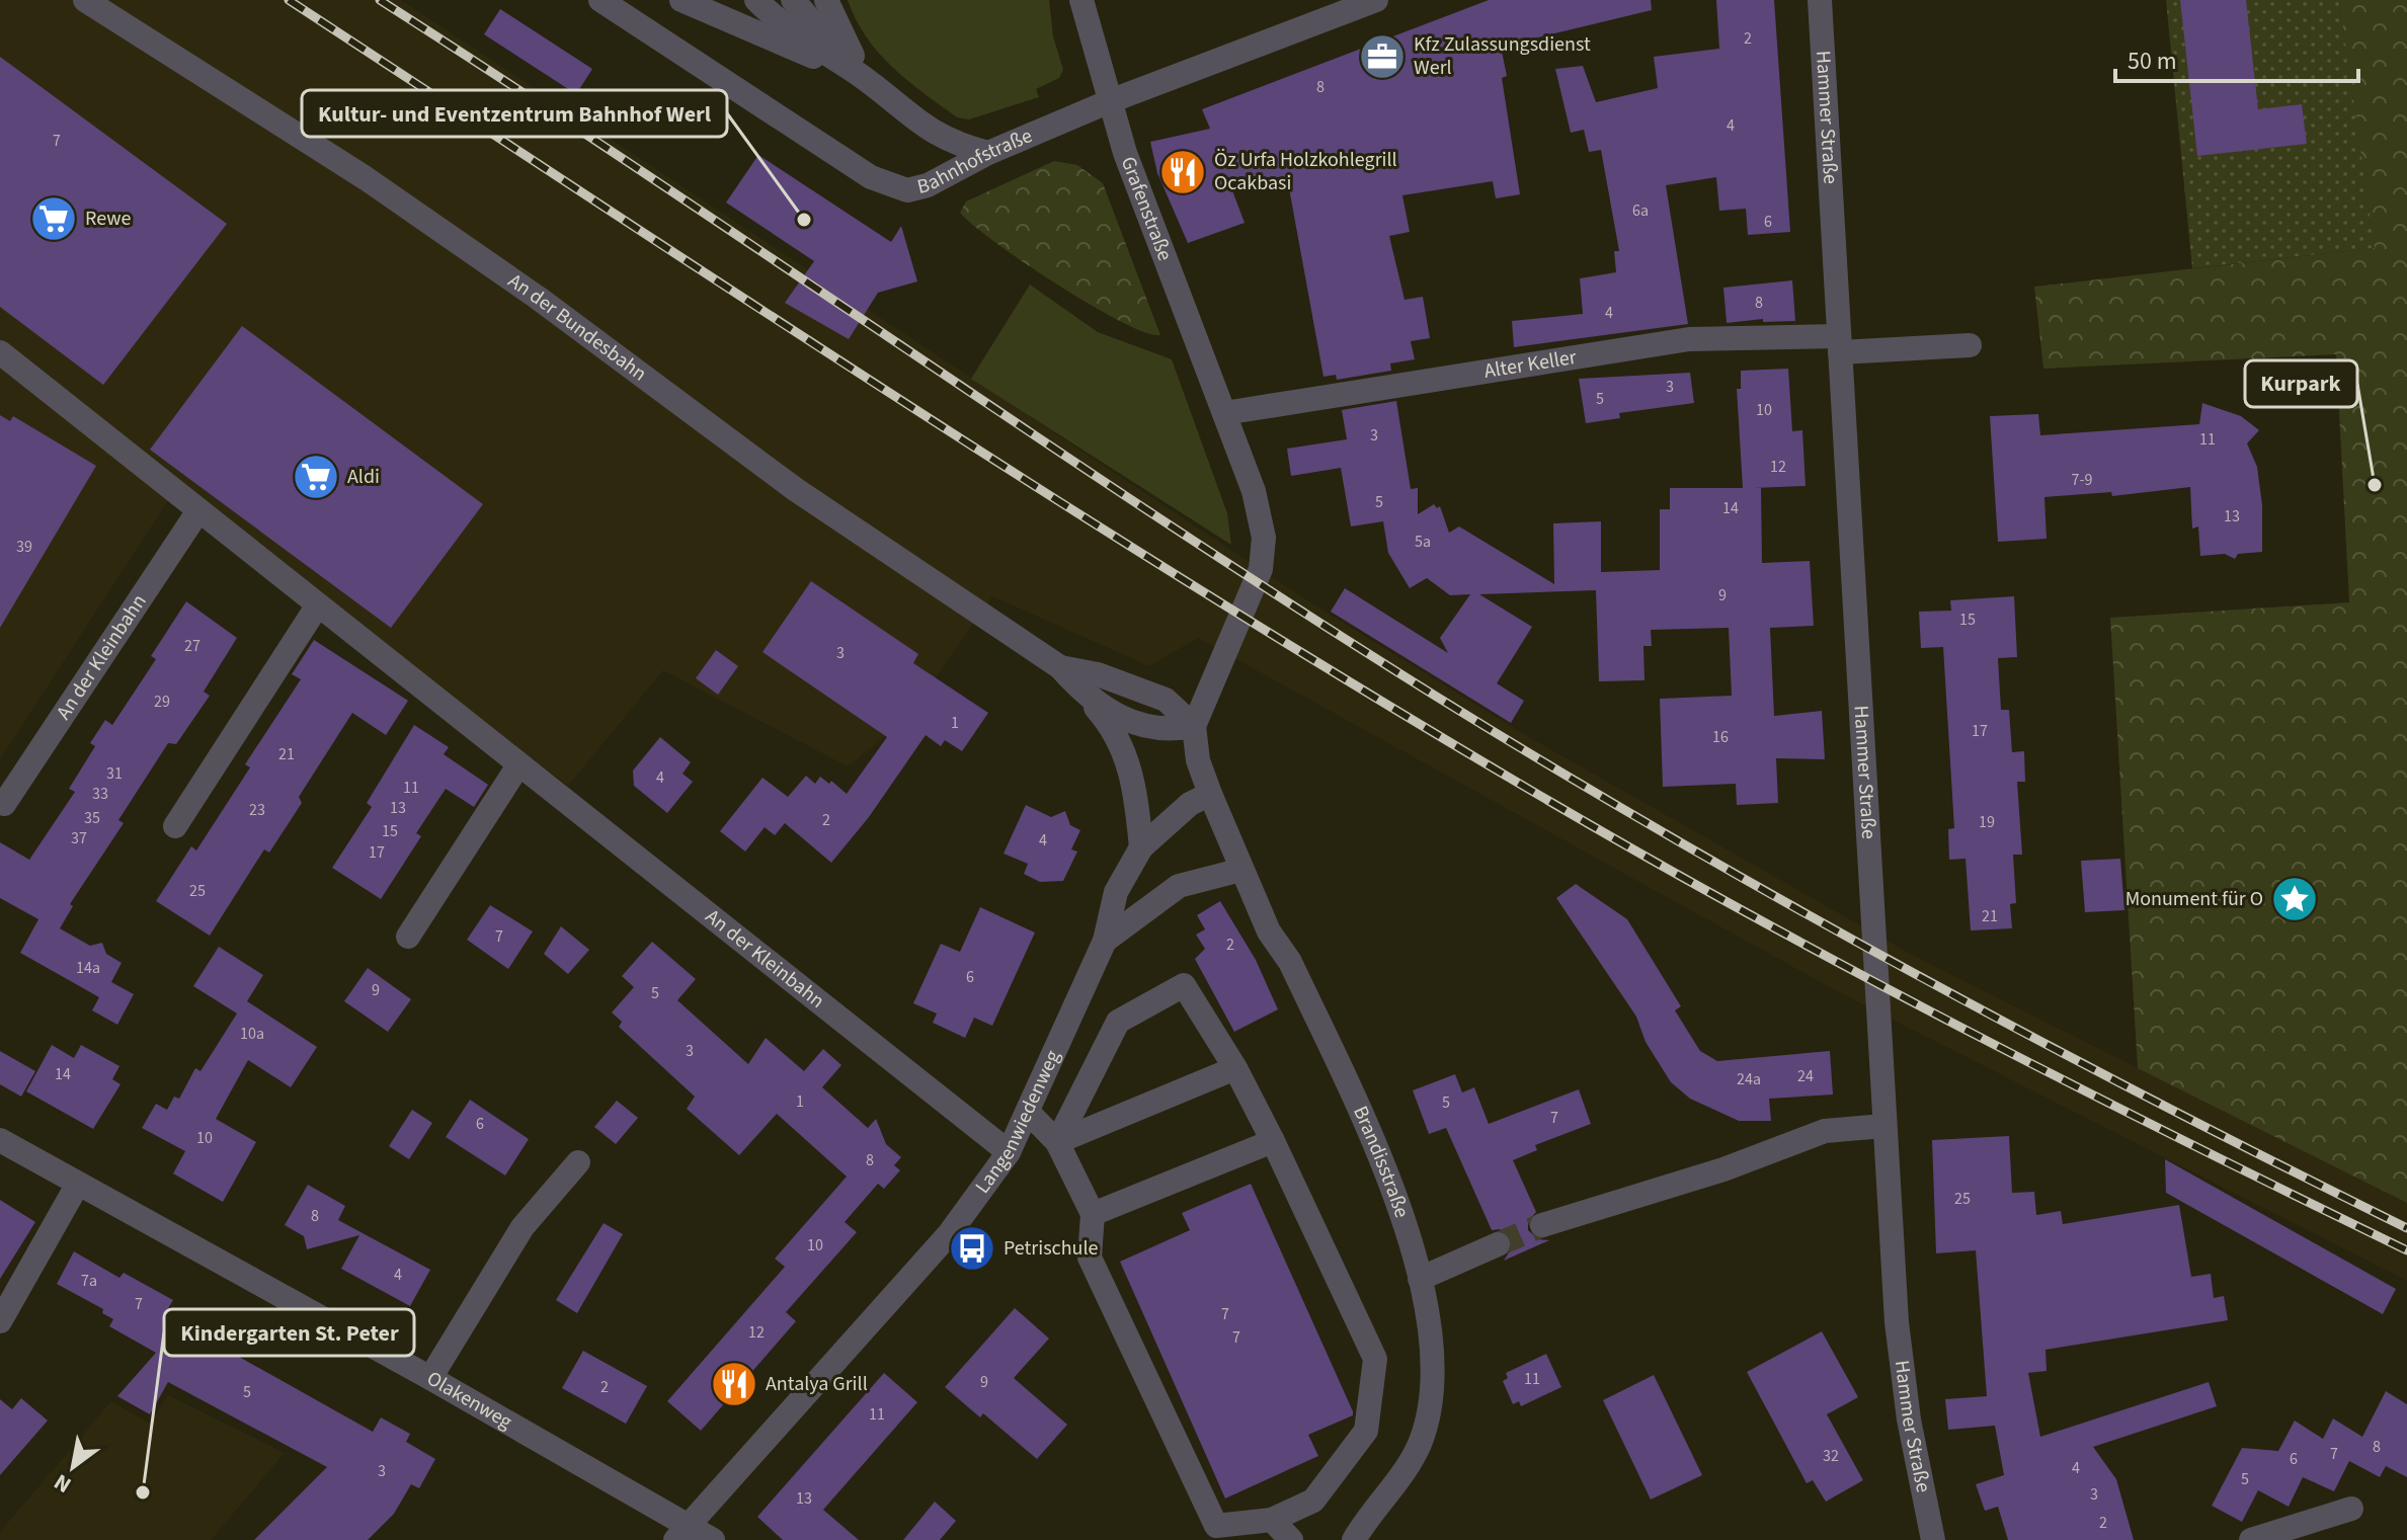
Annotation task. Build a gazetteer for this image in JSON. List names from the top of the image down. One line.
{"streets":{"street":["Hammer Straße","Bahnhofstraße","Grafenstraße","An der Bundesbahn","Alter Keller","An der Kleinbahn","Langenwiedenweg","Brandisstraße","Olakenweg"]},"crossings":[["Hammer Straße","Alter Keller"],["Bahnhofstraße","Grafenstraße"],["Grafenstraße","Alter Keller"],["An der Kleinbahn","Langenwiedenweg"],["Langenwiedenweg","Brandisstraße"],["Langenwiedenweg","Olakenweg"]],"places":{"office":["Kfz Zulassungsdienst Werl"],"restaurant":["Öz Urfa Holzkohlegrill Ocakbasi","Antalya Grill"],"supermarket":["Rewe","Aldi"],"other":["Kultur- und Eventzentrum Bahnhof Werl","Kurpark","Kindergarten St. Peter"],"place":["Monument für O"],"bus stop":["Petrischule"]},"house_numbers":["2","8","4","7","6a","6","8","4","3","5","10","3","11","12","7-9","5","14","13","5a","39","9","15","27","3","29","1","17","16","21","31","4","11","33","13","23","35","2","19","15","37","4","17","25","21","7","2","14a","6","9","5","10a","3","14","24","24a","1","5","7","6","10","8","25","8","10","4","7a","7","7","12","7","11","9","2","5","11","8","7","32","6","4","3","5","3","13","2"],"scale_bar":"50 m","north":"bottom left"}
